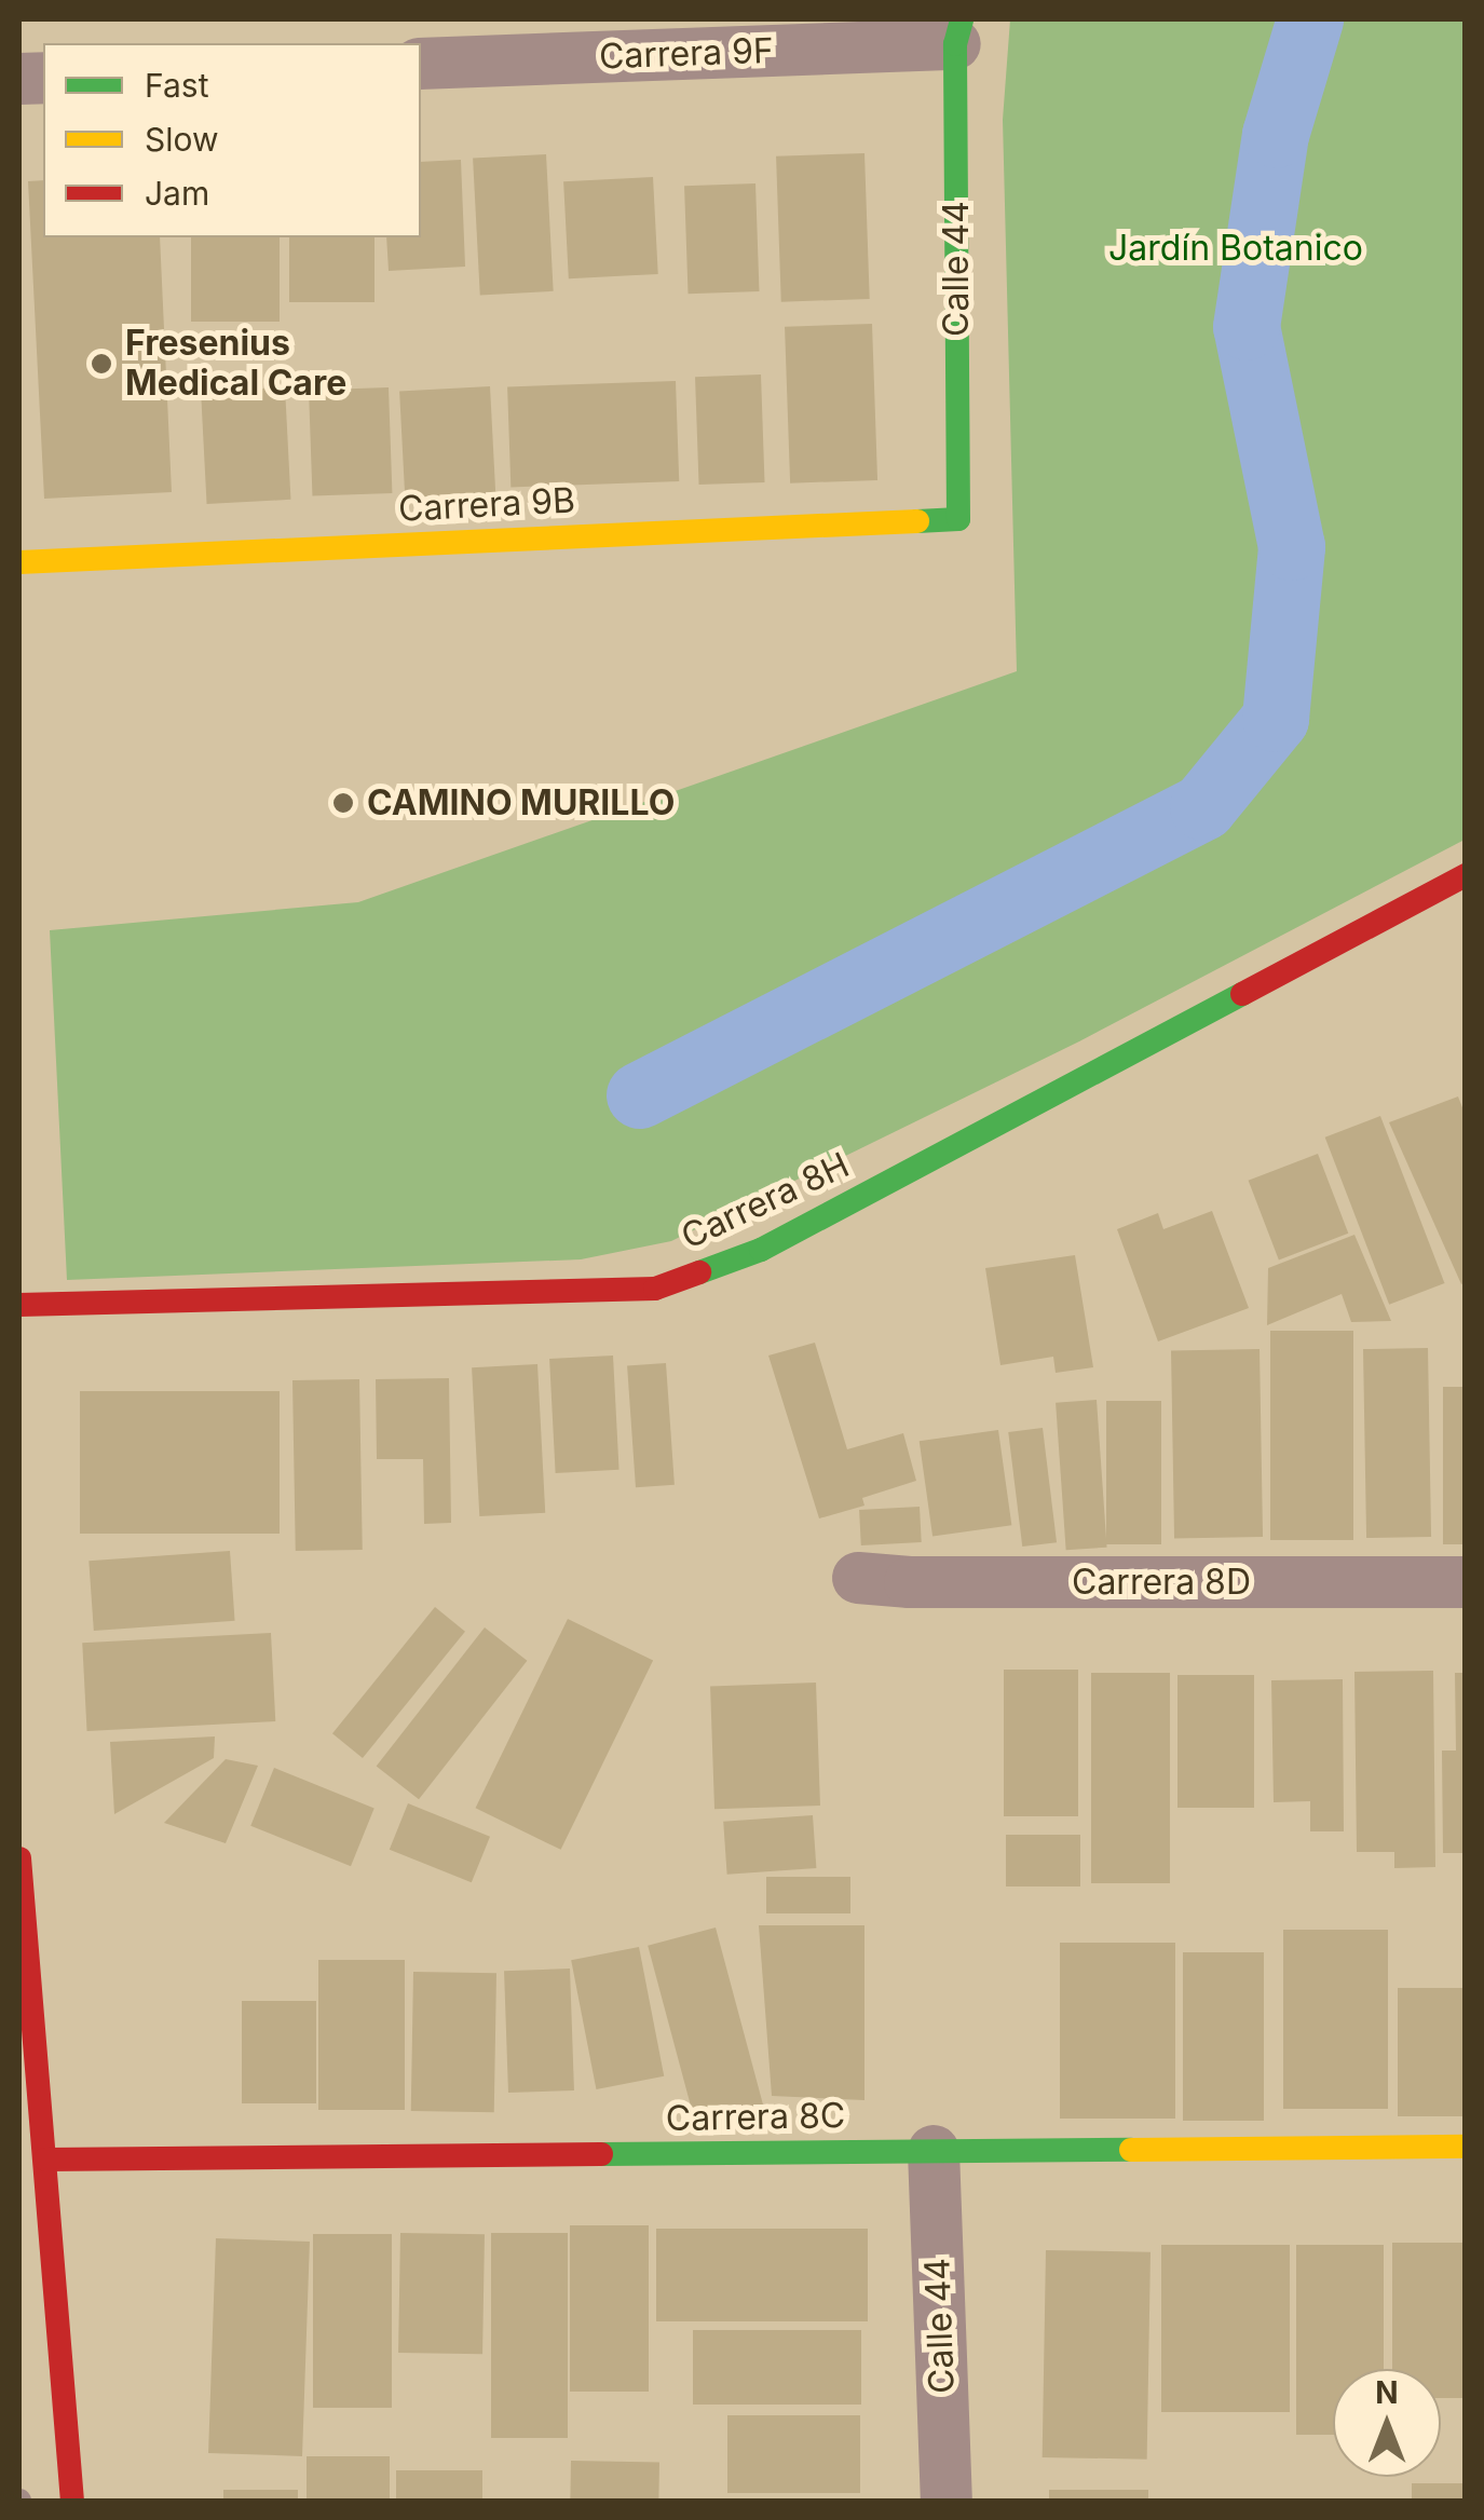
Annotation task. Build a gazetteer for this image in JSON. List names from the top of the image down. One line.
{"streets":{"street":["Carrera 9F","Calle 44","Carrera 9B","Carrera 8H","Carrera 8D","Carrera 8C"]},"crossings":[["Carrera 9F","Calle 44"],["Calle 44","Carrera 9B"],["Calle 44","Carrera 8C"]],"parks":["Jardín Botanico"],"places":["Fresenius Medical Care","CAMINO MURILLO"],"legend":["Fast","Slow","Jam"],"north":"top"}
